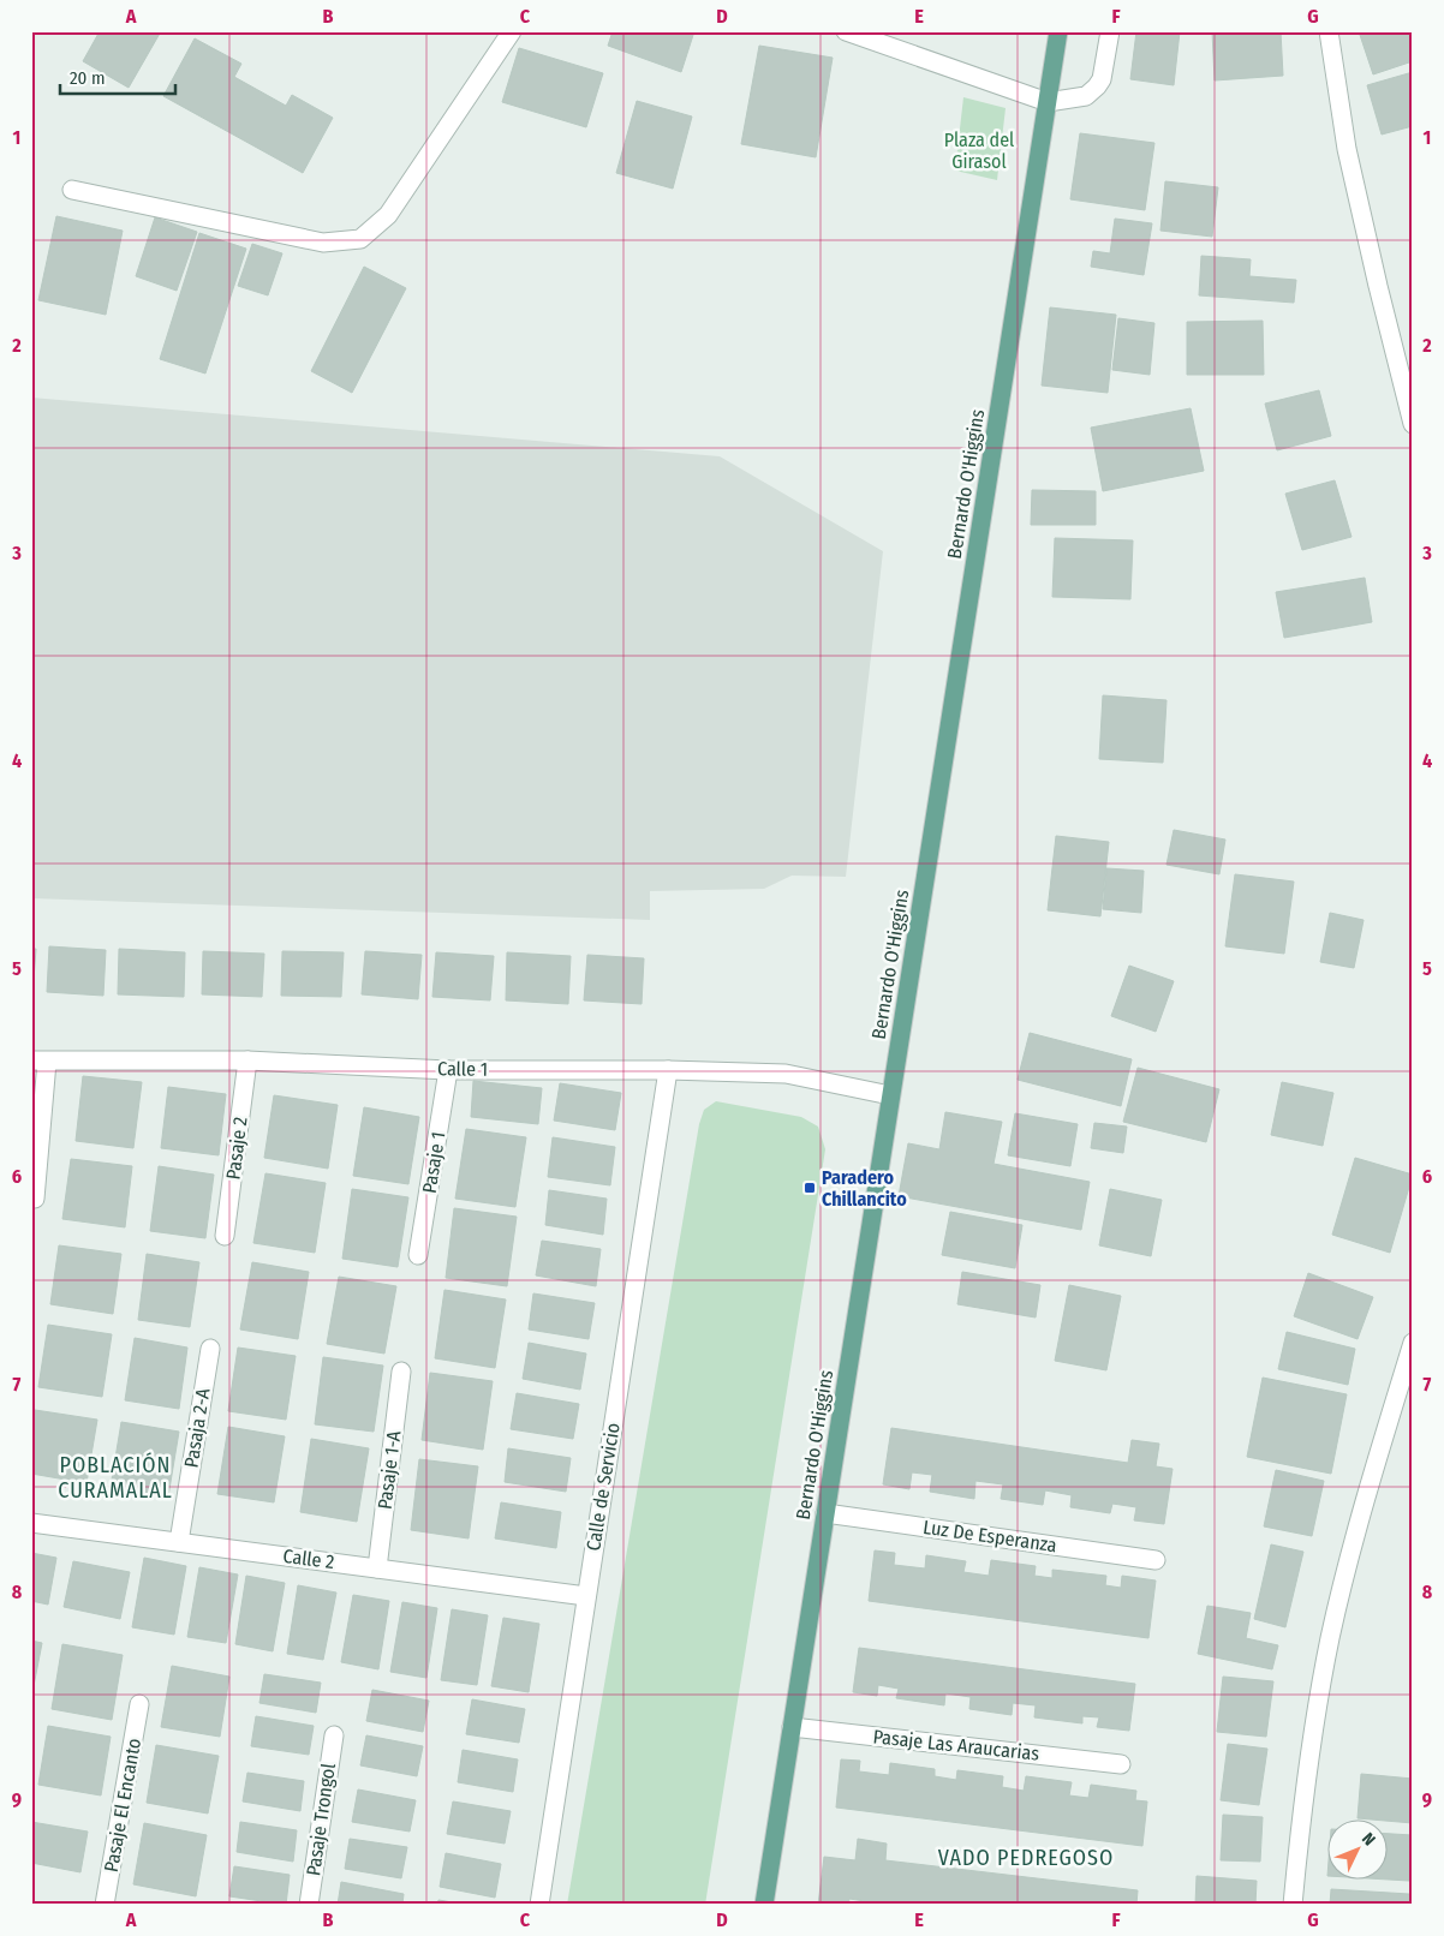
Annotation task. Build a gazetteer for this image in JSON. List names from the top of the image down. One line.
{"streets":{"main road":["Bernardo O'Higgins"],"street":["Calle 1","Pasaje 2","Pasaje 1","Pasaja 2-A","Pasaje 1-A","Calle de Servicio","Luz De Esperanza","Calle 2","Pasaje Las Araucarias","Pasaje El Encanto","Pasaje Trongol"]},"crossings":[["Bernardo O'Higgins","Calle 1"],["Bernardo O'Higgins","Luz De Esperanza"],["Bernardo O'Higgins","Pasaje Las Araucarias"],["Calle 1","Pasaje 2"],["Calle 1","Pasaje 1"],["Calle 1","Calle de Servicio"],["Pasaja 2-A","Calle 2"],["Pasaje 1-A","Calle 2"],["Calle de Servicio","Calle 2"]],"districts":["POBLACIÓN CURAMALAL","VADO PEDREGOSO"],"parks":["Plaza del Girasol"],"places":{"transit":["Paradero Chillancito"]},"scale_bar":"20 m","north":"top right","grid":{"columns":["A","B","C","D","E","F","G"],"rows":["1","2","3","4","5","6","7","8","9"]}}
